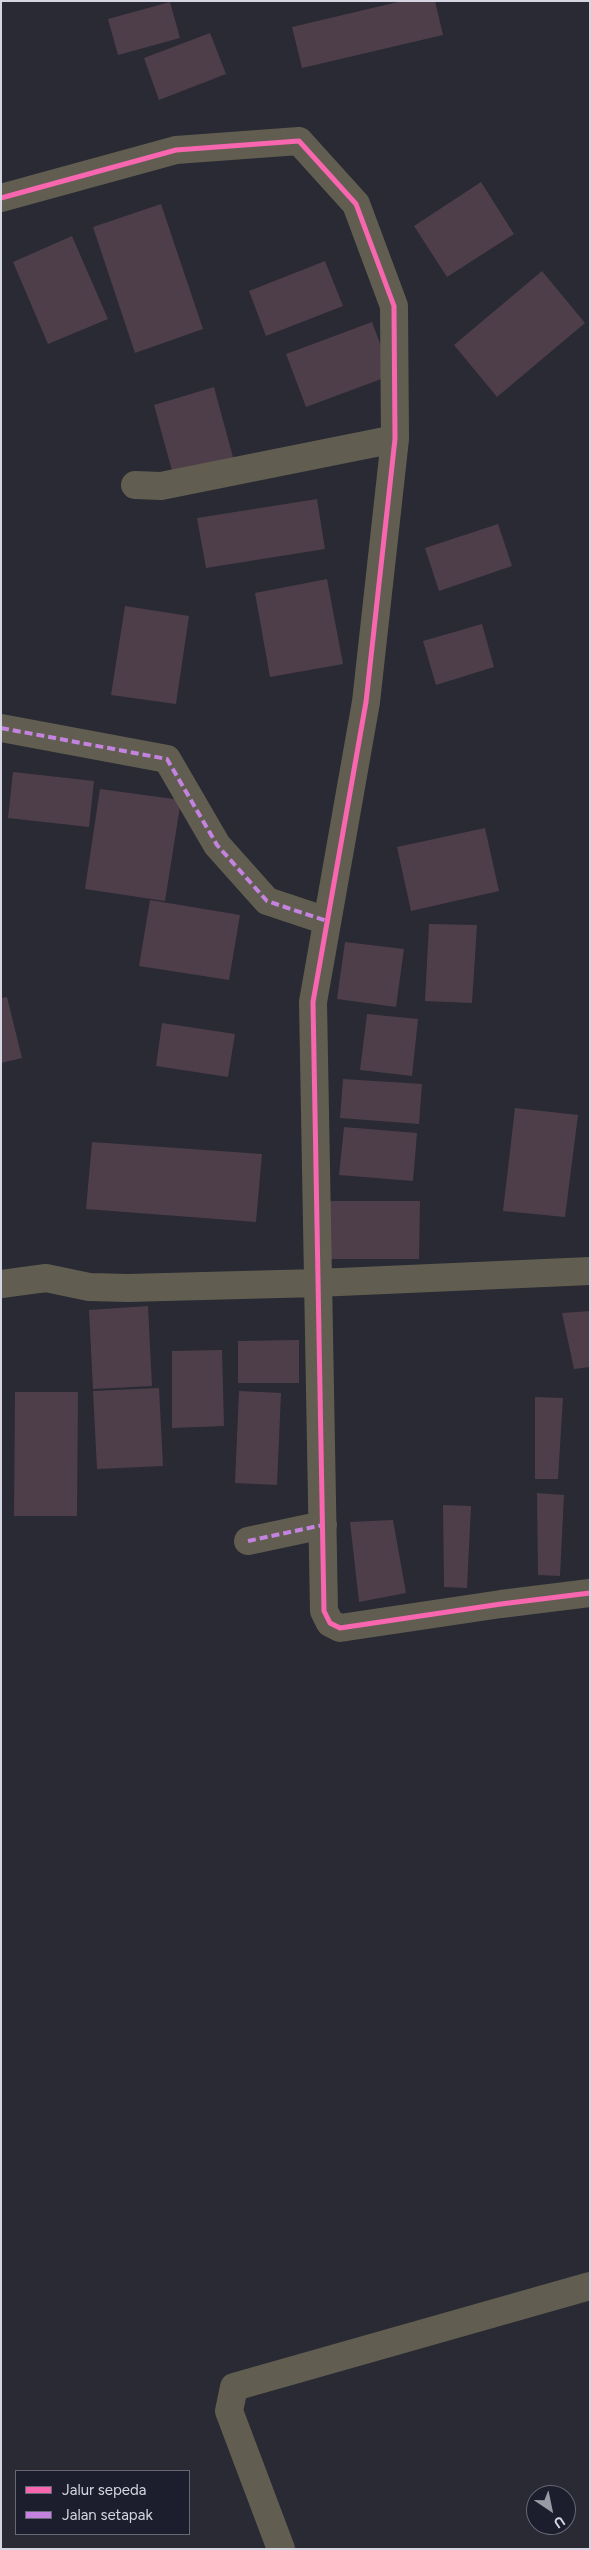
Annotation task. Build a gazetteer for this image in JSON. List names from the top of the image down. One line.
{"legend":["Jalur sepeda","Jalan setapak"],"north":"bottom right"}
